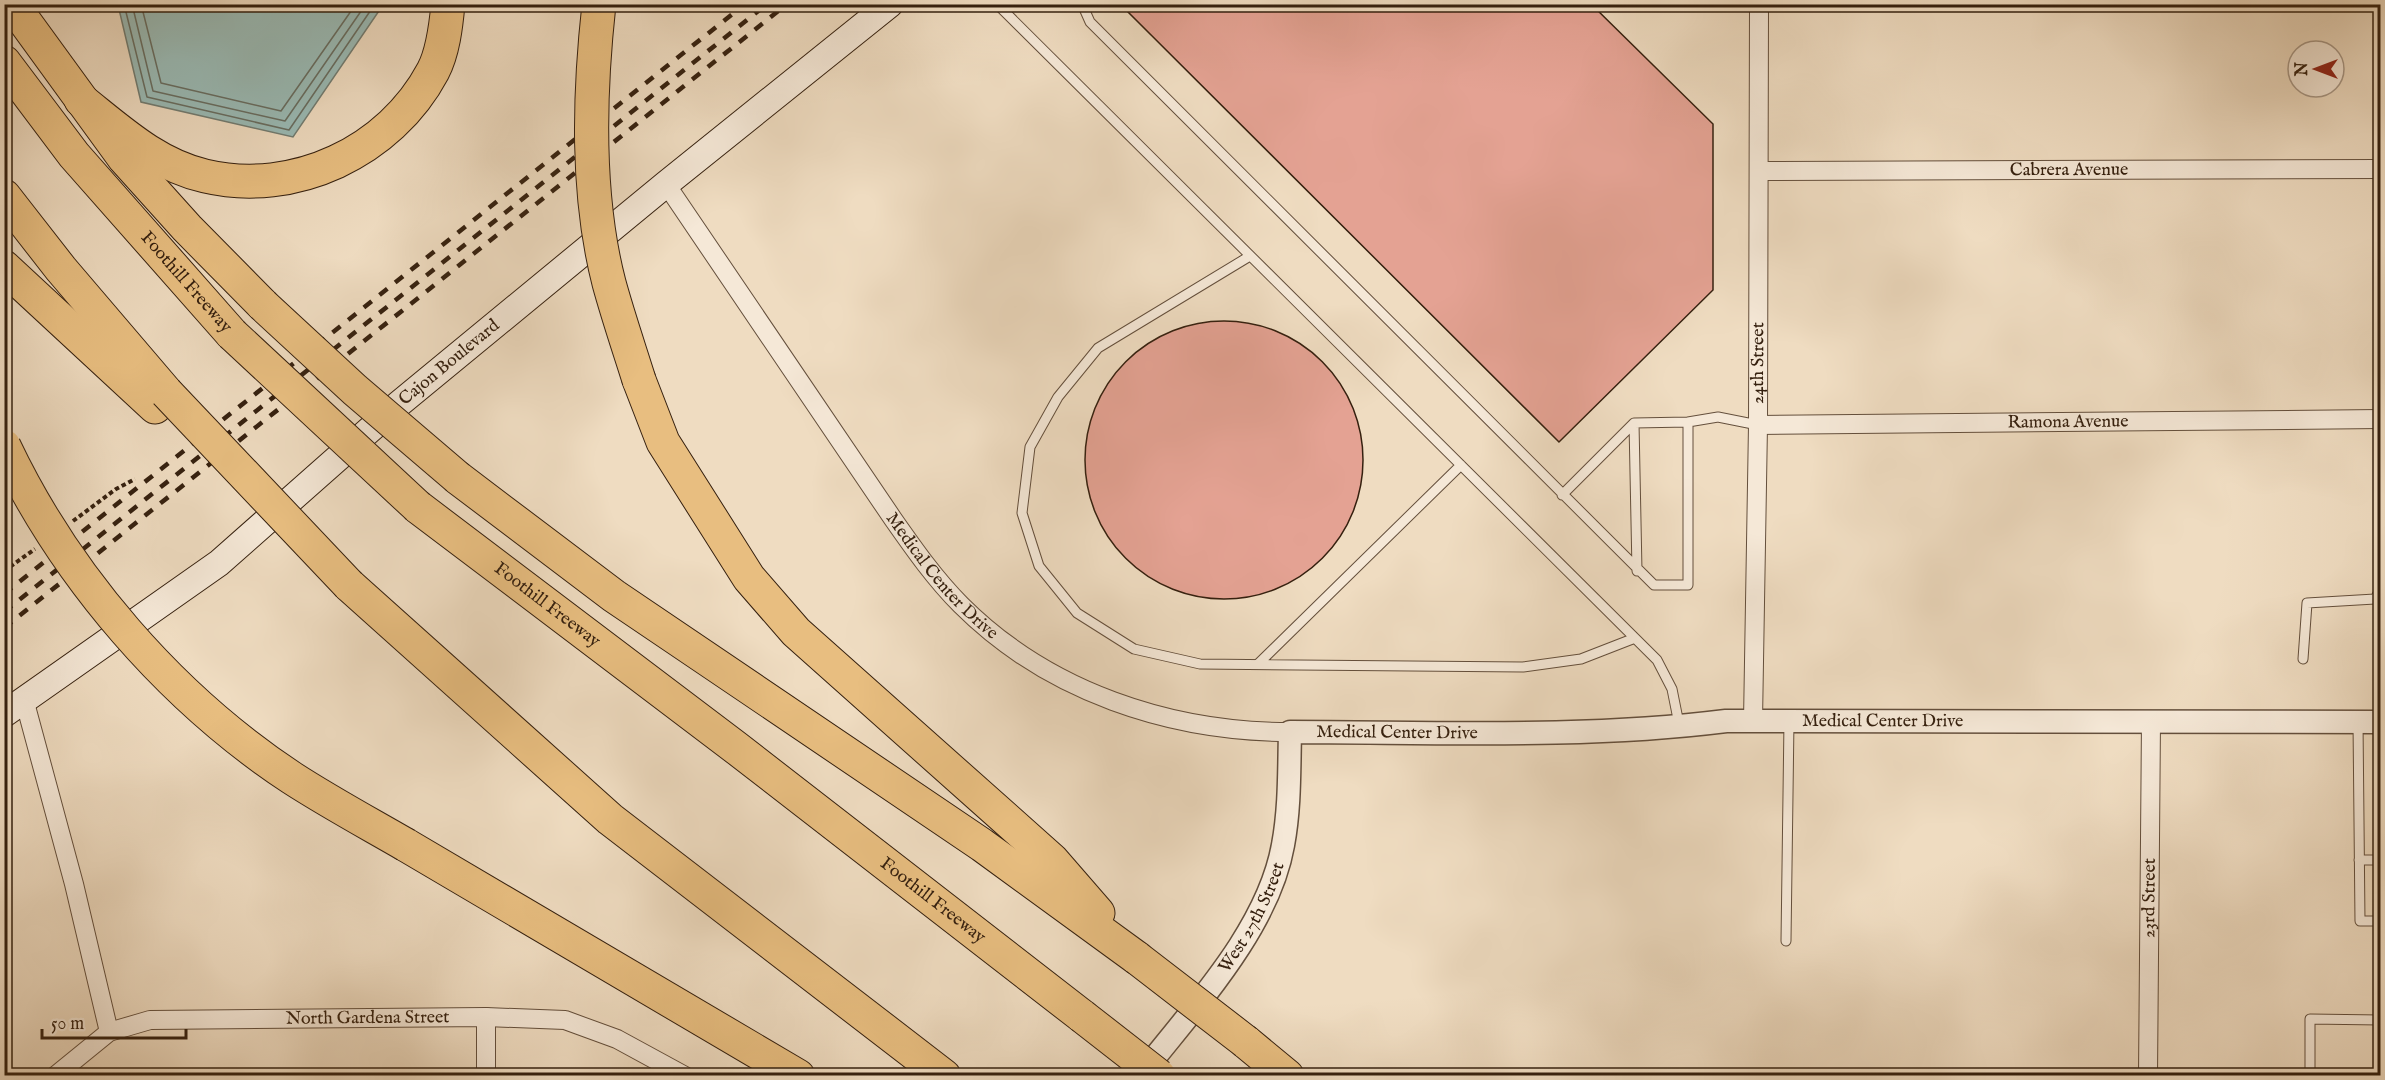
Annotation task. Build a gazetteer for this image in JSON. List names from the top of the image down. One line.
{"streets":{"highway":["Foothill Freeway"],"main road":["Cajon Boulevard"],"street":["Cabrera Avenue","24th Street","Ramona Avenue","Medical Center Drive","23rd Street","West 27th Street","North Gardena Street"]},"crossings":[["Cabrera Avenue","24th Street"],["Cajon Boulevard","Medical Center Drive"],["24th Street","Ramona Avenue"],["24th Street","Medical Center Drive"],["Medical Center Drive","23rd Street"],["Medical Center Drive","West 27th Street"]],"scale_bar":"50 m","north":"left"}
